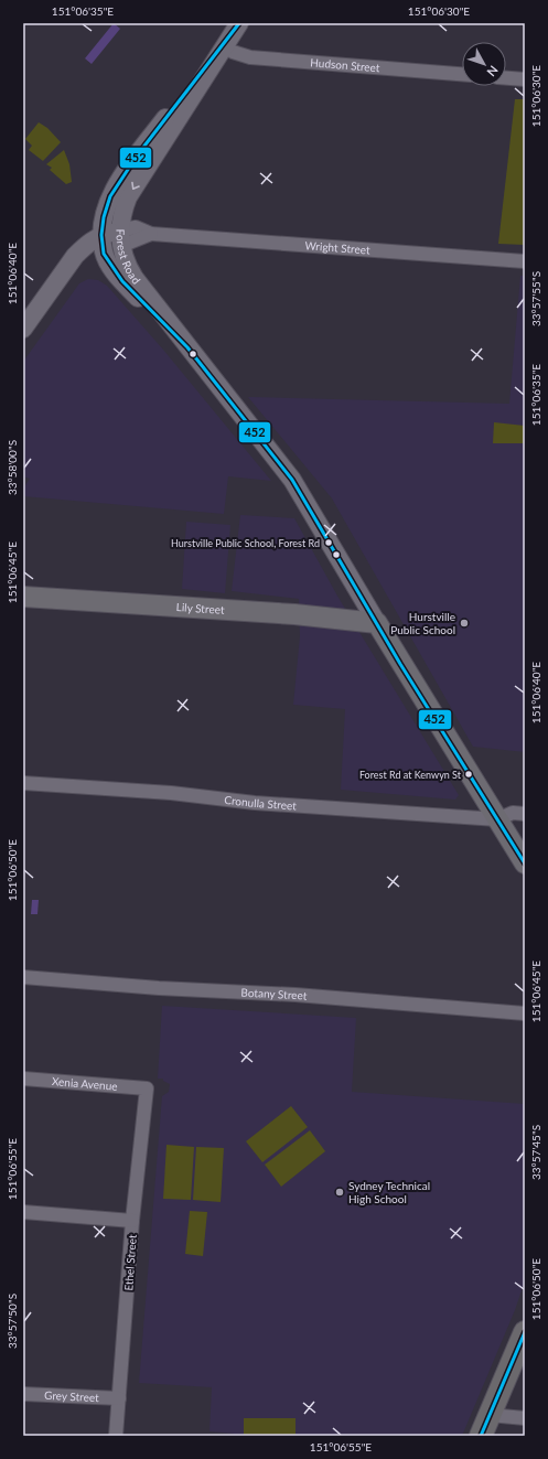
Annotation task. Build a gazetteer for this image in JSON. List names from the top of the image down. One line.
{"streets":{"main road":["Forest Road","Lily Street"],"street":["Hudson Street","Wright Street","Cronulla Street","Botany Street","Xenia Avenue","Ethel Street","Grey Street"]},"crossings":[["Hudson Street","Forest Road"],["Wright Street","Forest Road"],["Forest Road","Lily Street"],["Forest Road","Cronulla Street"],["Xenia Avenue","Ethel Street"],["Ethel Street","Grey Street"]],"places":["Hurstville Public School, Forest Rd","Hurstville Public School","Forest Rd at Kenwyn St","Sydney Technical High School"],"lines":["transit line 452"],"north":"bottom right","coordinates":["151°06'35\"E","151°06'30\"E","151°06'40\"E","33°57'55\"S","33°58'00\"S","151°06'45\"E","151°06'50\"E","33°57'45\"S","151°06'55\"E","33°57'50\"S"]}
